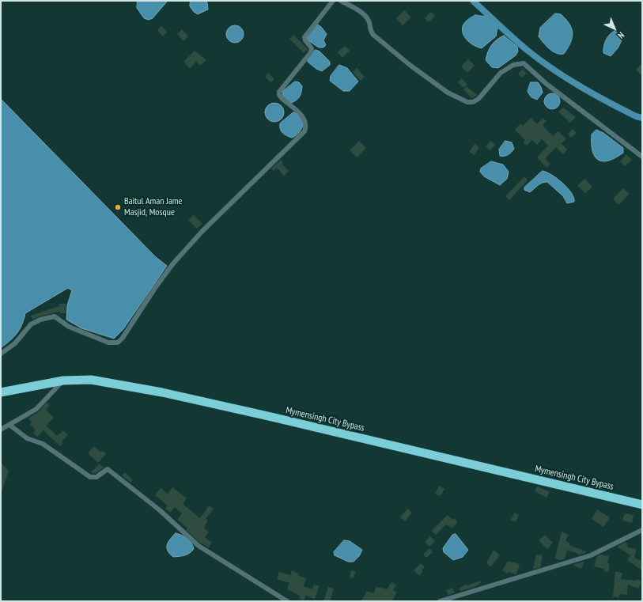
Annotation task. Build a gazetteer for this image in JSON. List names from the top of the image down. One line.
{"streets":{"highway":["Mymensingh City Bypass"]},"places":["Baitul Aman Jame Masjid, Mosque"],"north":"bottom right"}
